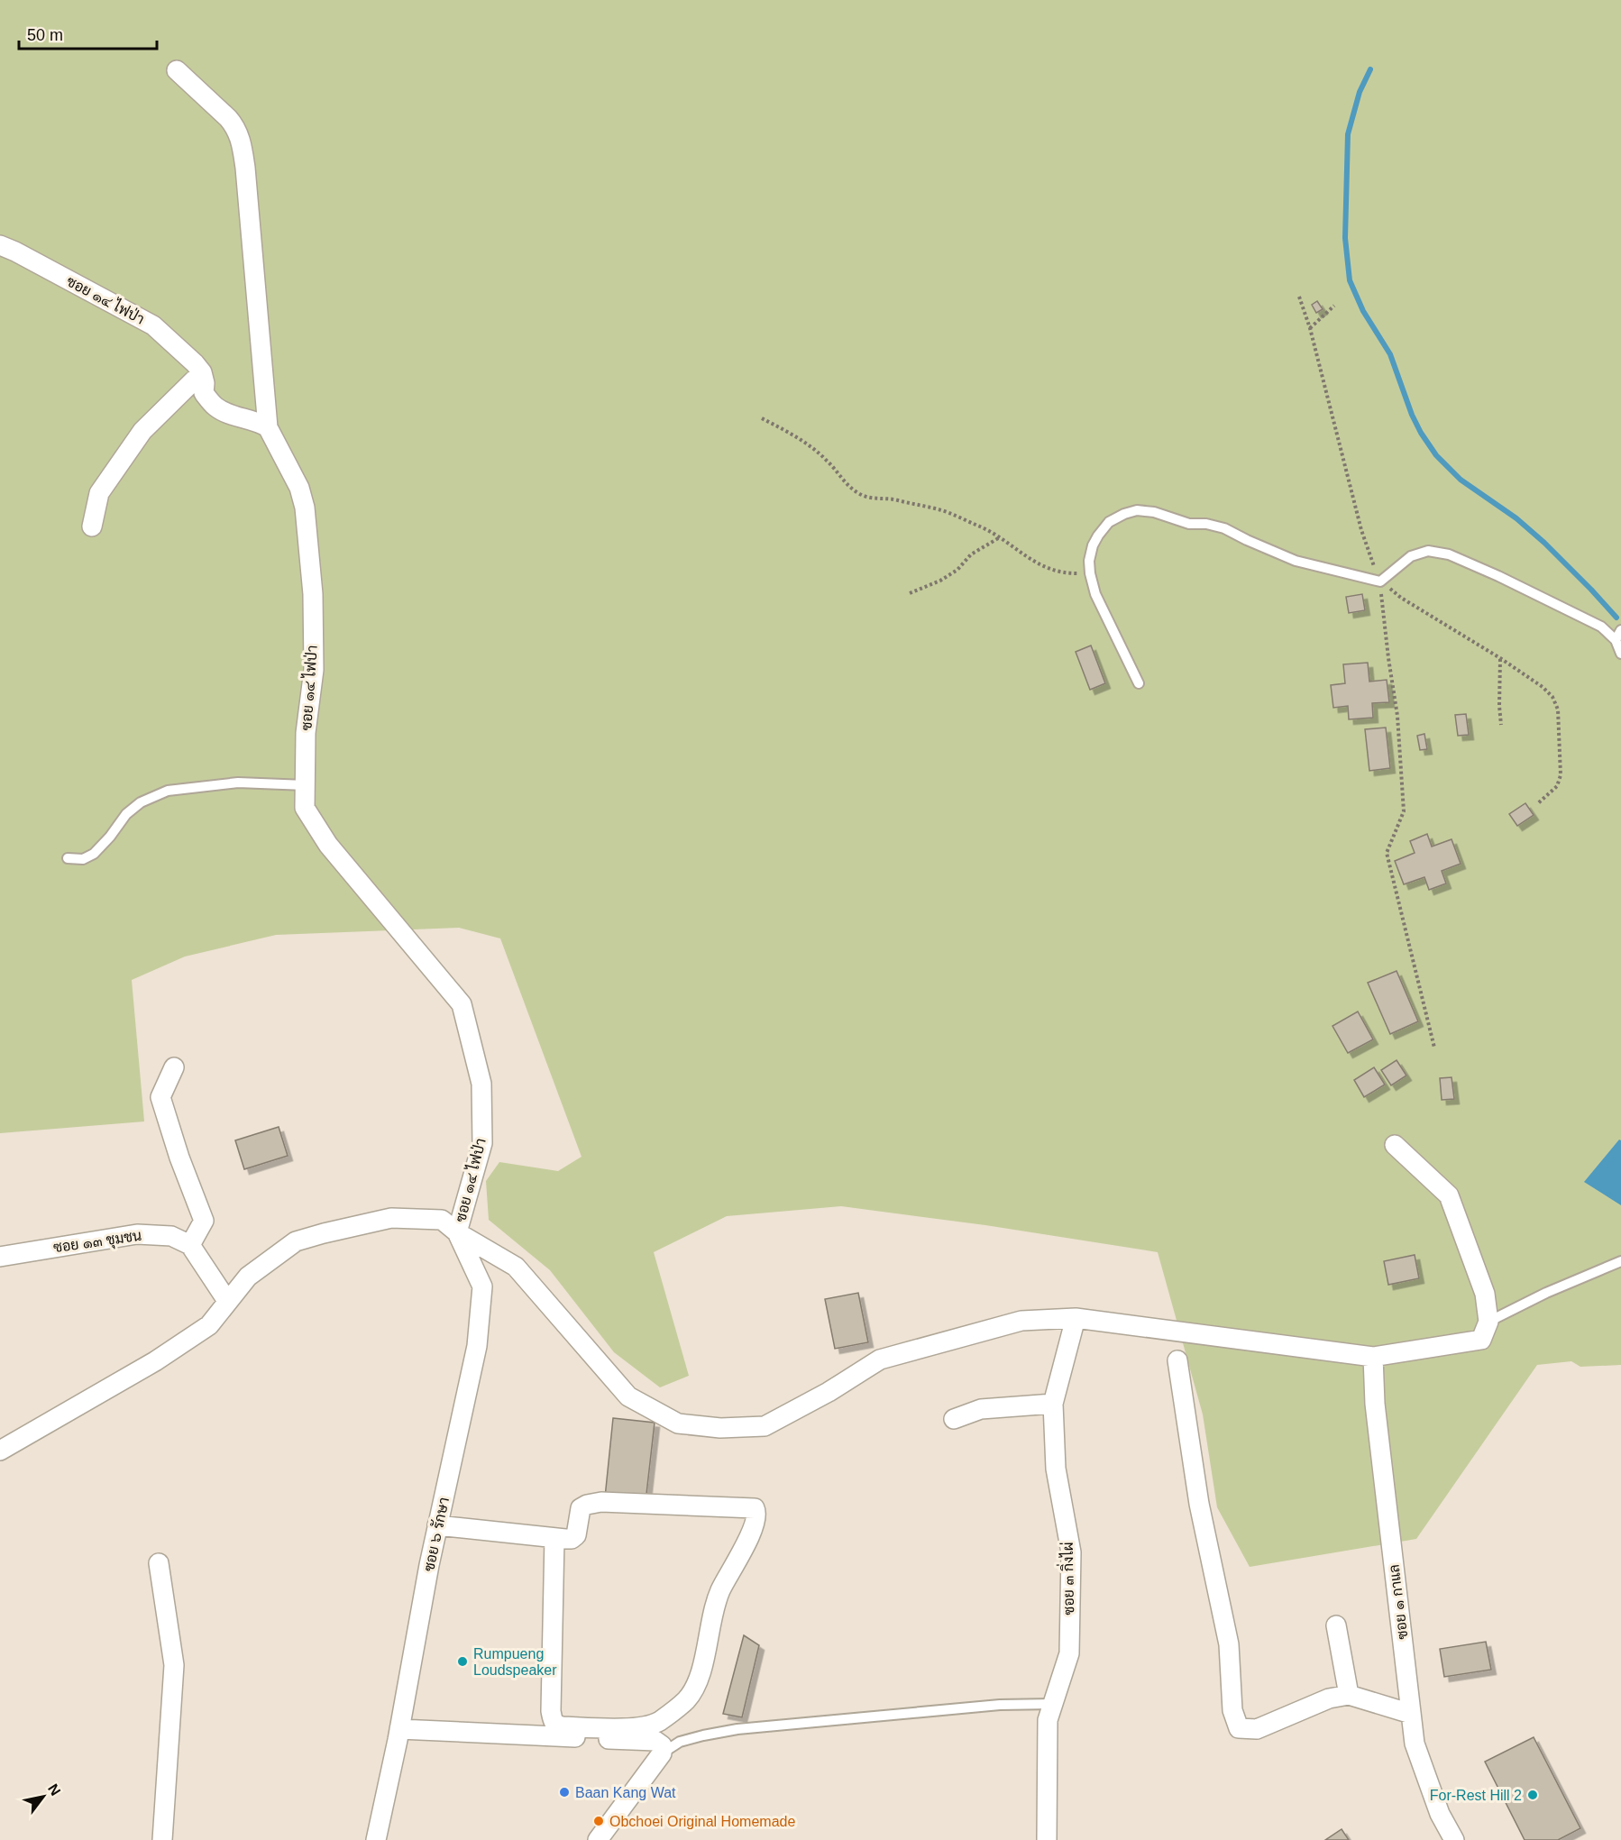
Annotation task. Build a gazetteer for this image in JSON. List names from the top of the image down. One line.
{"streets":{"street":["ซอย ๑๔ ไฟป่า","ซอย ๑๓ ชุมชน","ซอย ๖ รักษา","ซอย ๓ กิ่งไผ่","ซอย ๑ กาแล"]},"crossings":[["ซอย ๑๔ ไฟป่า","ซอย ๖ รักษา"]],"places":["Rumpueng Loudspeaker","Baan Kang Wat","For-Rest Hill 2","Obchoei Original Homemade"],"scale_bar":"50 m","north":"top right"}
